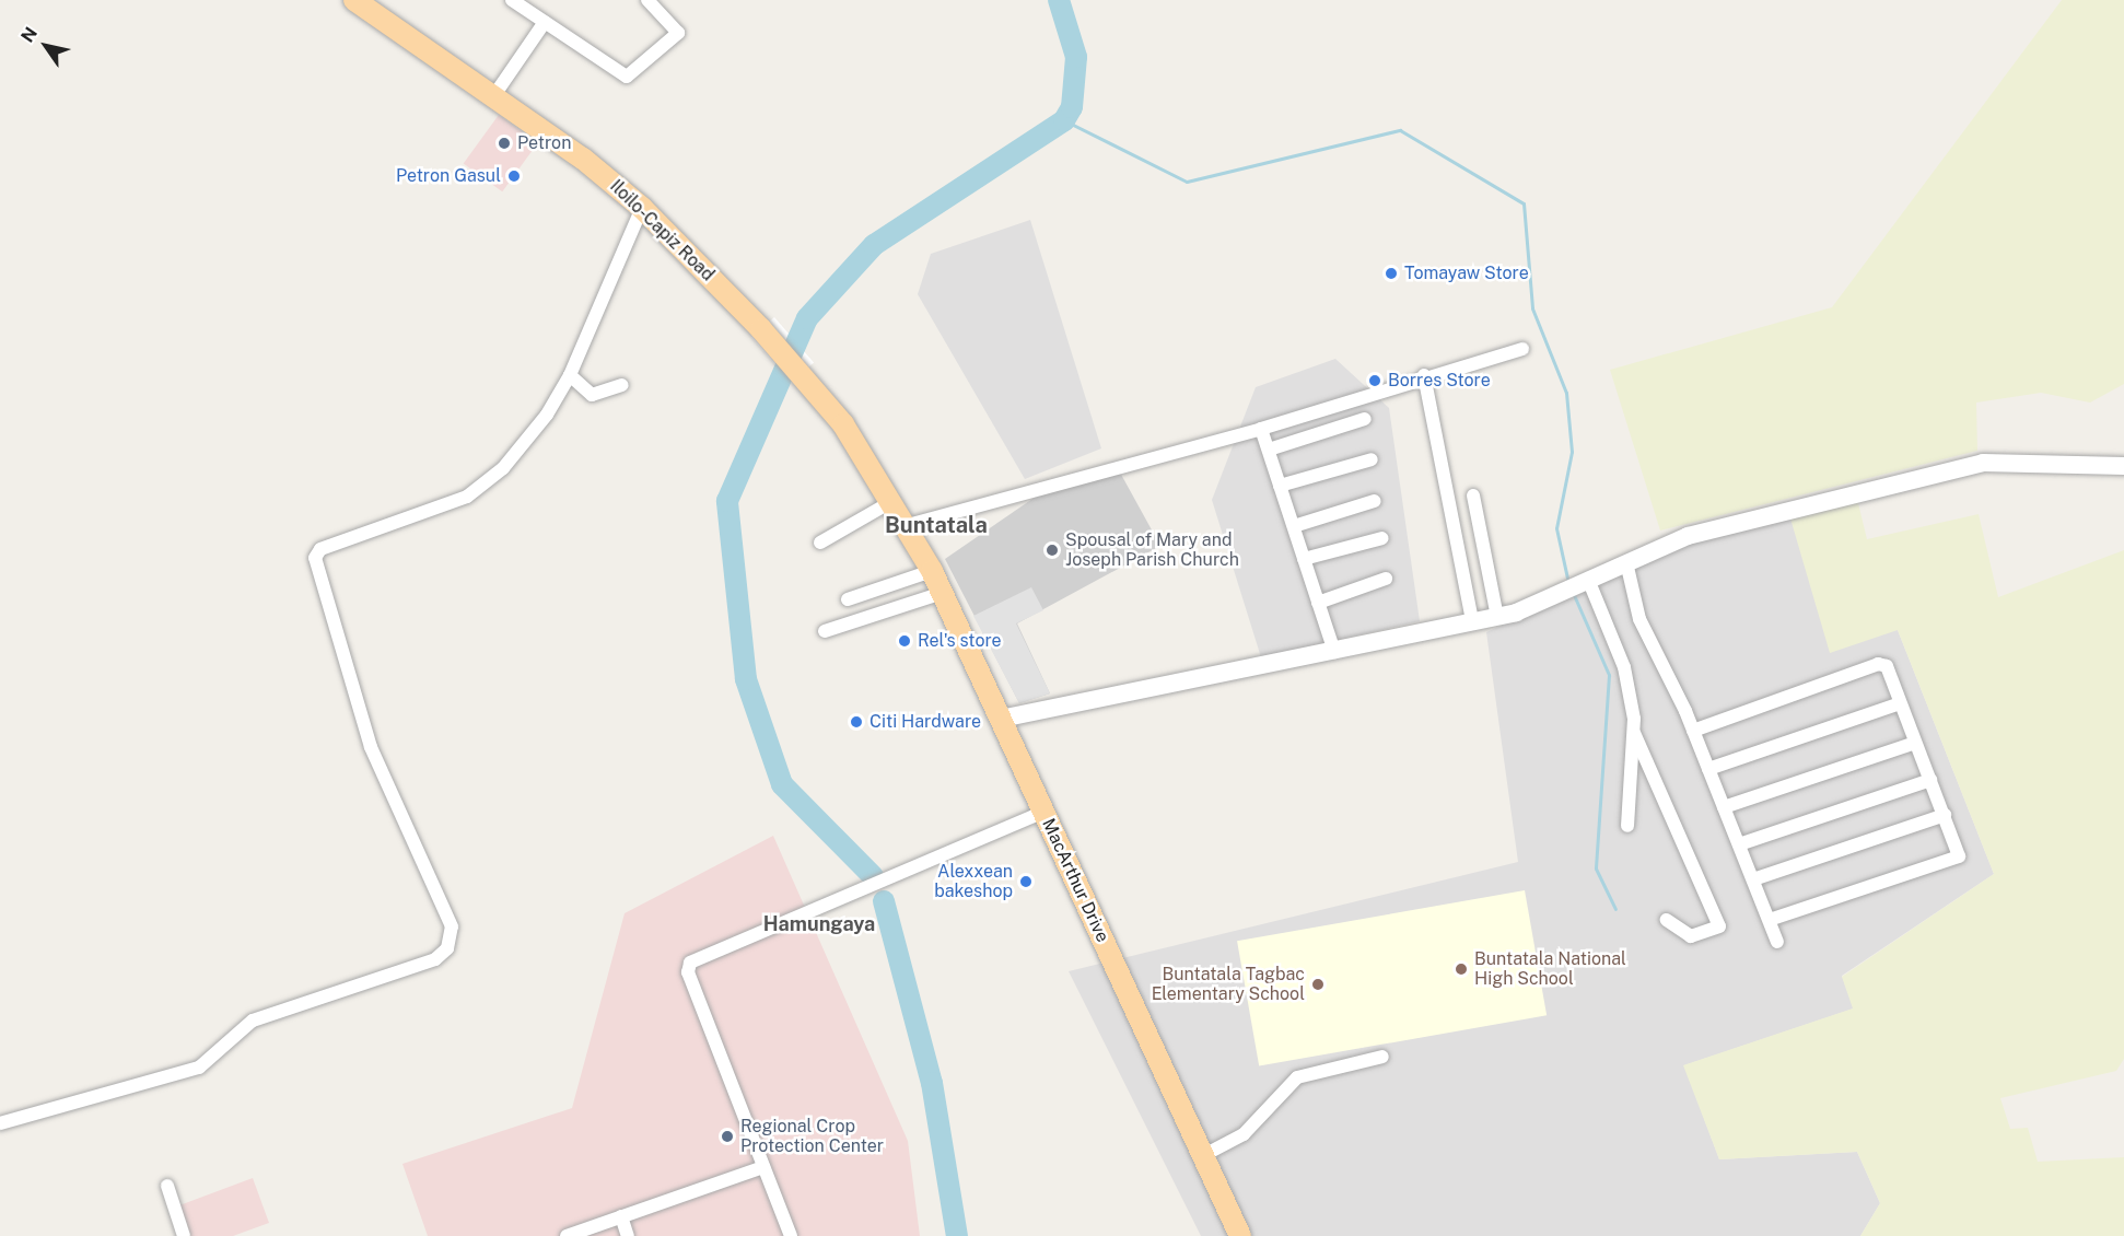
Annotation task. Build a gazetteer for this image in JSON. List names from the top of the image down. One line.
{"streets":{"main road":["Iloilo-Capiz Road","MacArthur Drive"]},"crossings":[["Iloilo-Capiz Road","MacArthur Drive"]],"districts":["Buntatala","Hamungaya"],"places":["Petron","Petron Gasul","Tomayaw Store","Borres Store","Spousal of Mary and Joseph Parish Church","Rel's store","Citi Hardware","Alexxean bakeshop","Buntatala National High School","Buntatala Tagbac Elementary School","Regional Crop Protection Center"],"north":"top left"}
